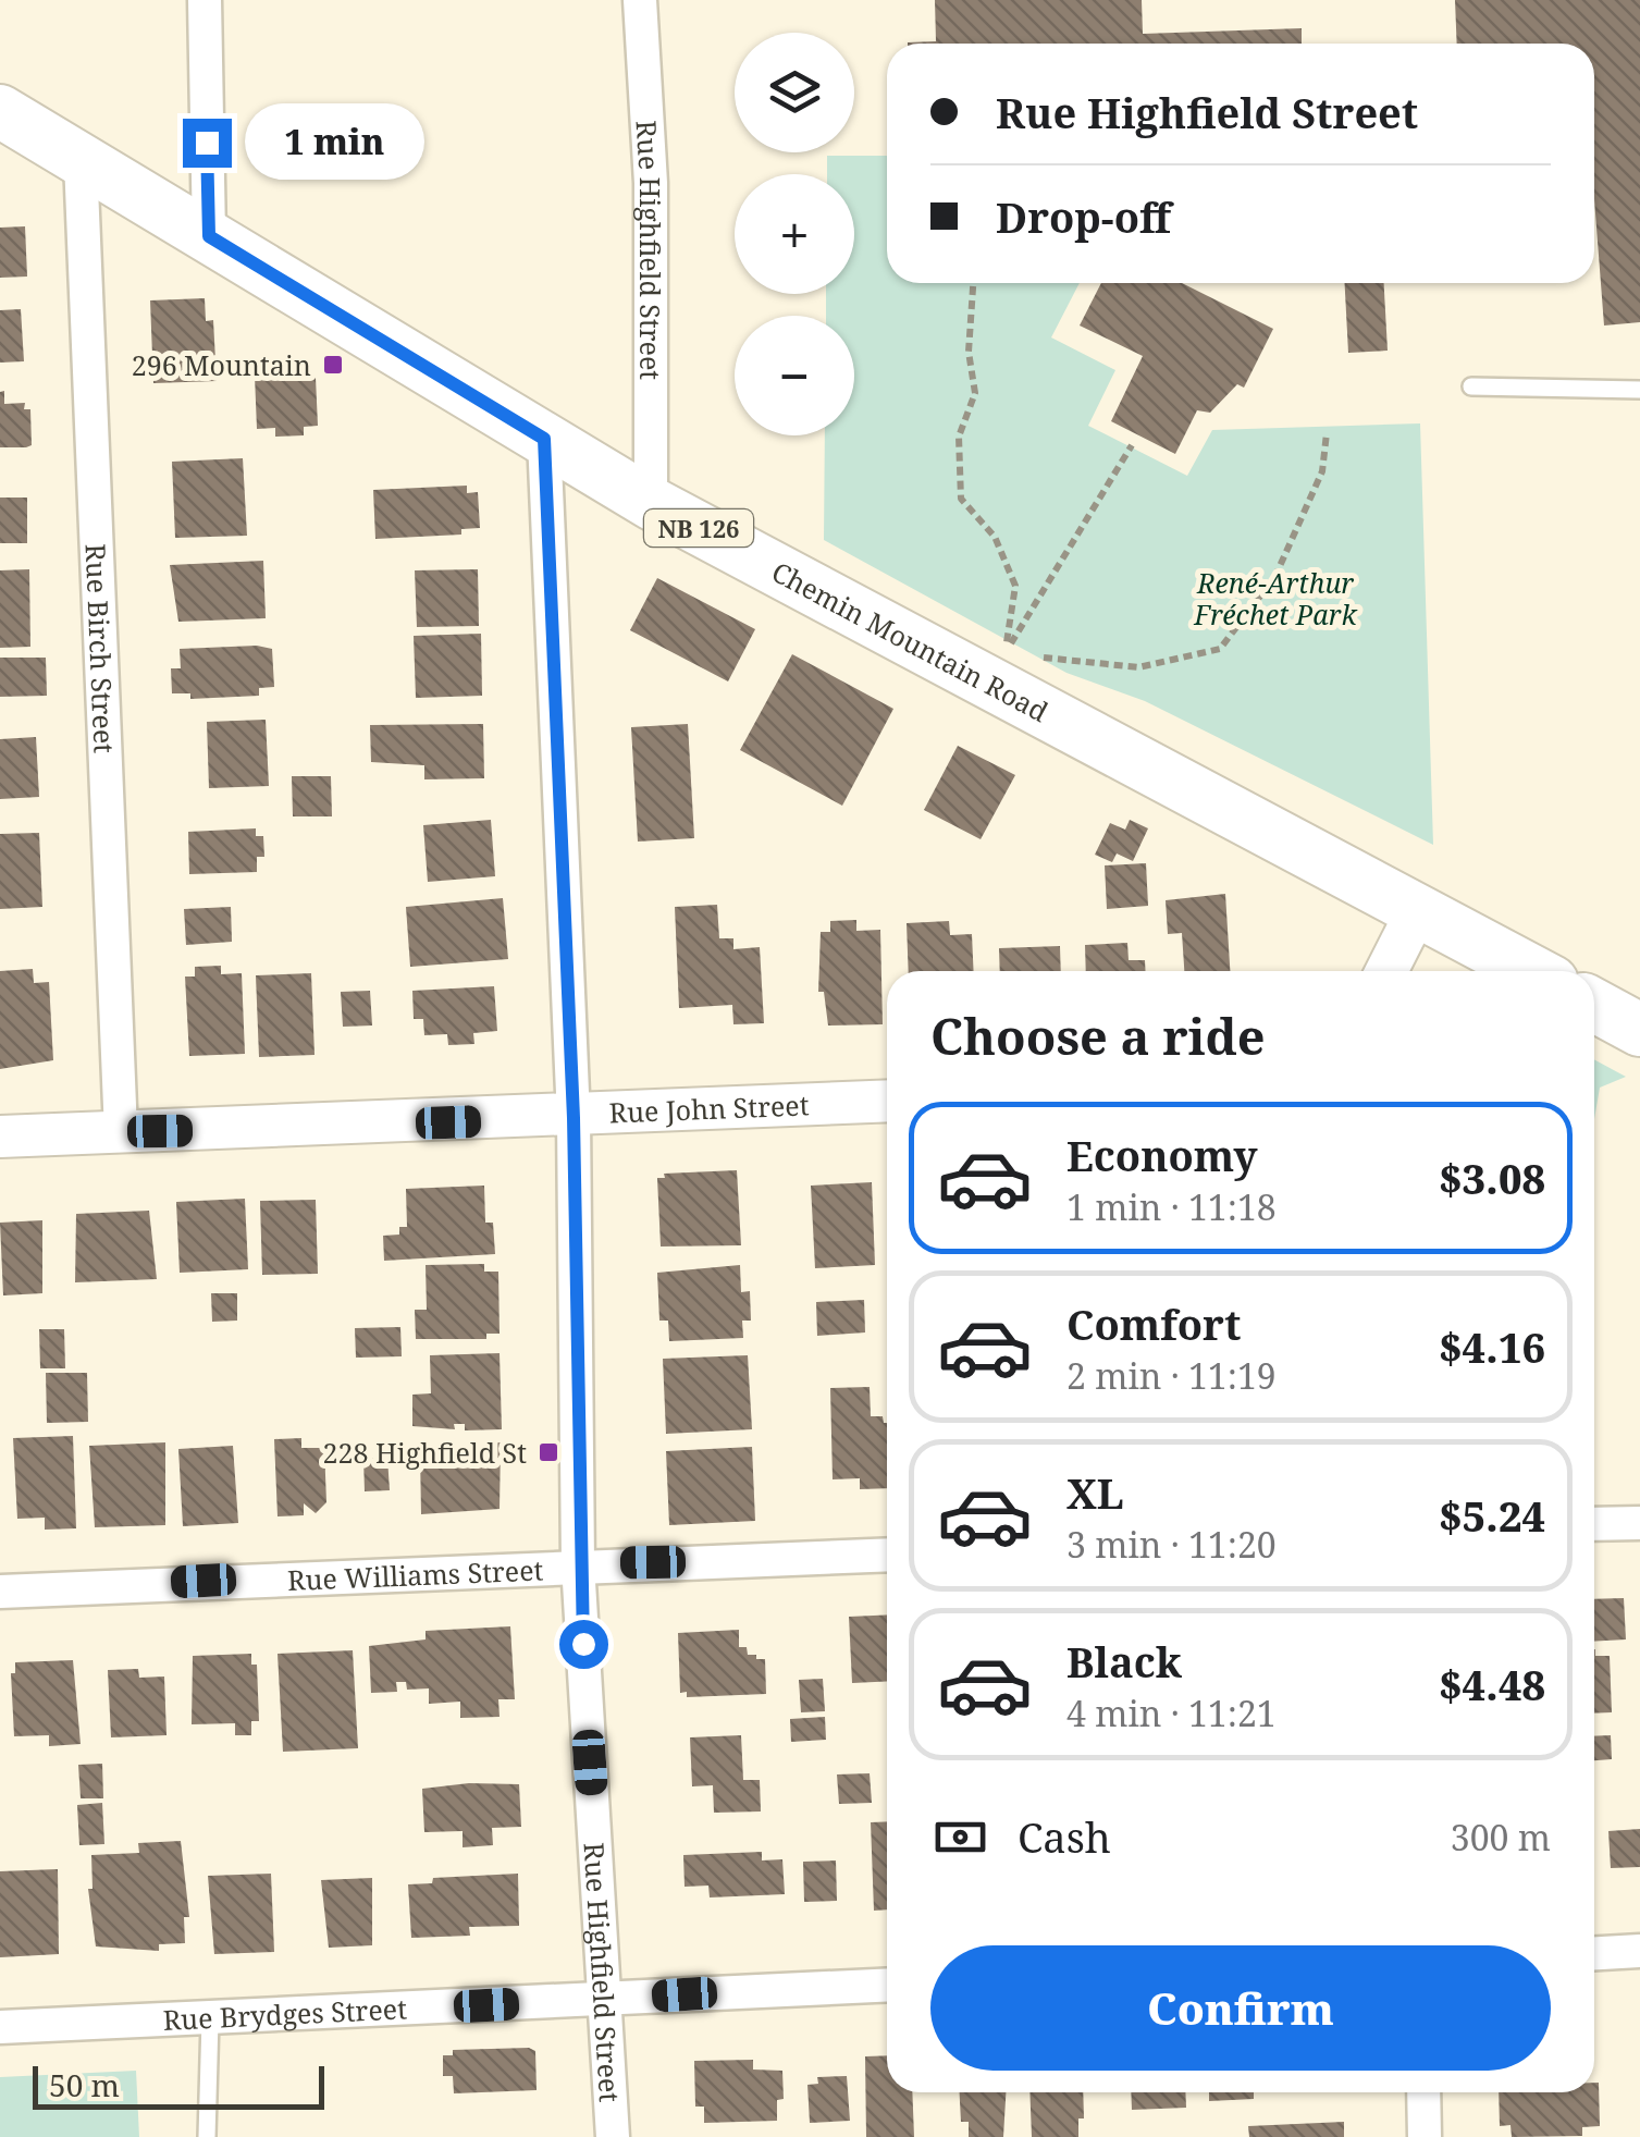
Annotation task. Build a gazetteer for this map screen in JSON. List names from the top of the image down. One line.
{"streets":{"main road":["NB 126","Chemin Mountain Road"],"street":["Rue Highfield Street","Rue Birch Street","Rue John Street","Rue Williams Street","Rue Brydges Street"]},"crossings":[["Rue Highfield Street","Chemin Mountain Road"],["Rue Highfield Street","Rue John Street"],["Rue Highfield Street","Rue Williams Street"],["Rue Highfield Street","Rue Brydges Street"],["Chemin Mountain Road","Rue Birch Street"],["Rue Birch Street","Rue John Street"]],"parks":["René-Arthur Fréchet Park"],"places":{"transit":["296 Mountain","228 Highfield St"]},"scale_bar":"50 m","page":{"map_buttons":["+","−"],"banner":["Rue Highfield Street","Drop-off"],"bubble":"1 min","heading":"Choose a ride","list":[{"name":"Economy","note":"1 min · 11:18","value":"$3.08"},{"name":"Comfort","note":"2 min · 11:19","value":"$4.16"},{"name":"XL","note":"3 min · 11:20","value":"$5.24"},{"name":"Black","note":"4 min · 11:21","value":"$4.48"}],"pay":["Cash","300 m"],"buttons":"Confirm","scale":"50 m"}}
